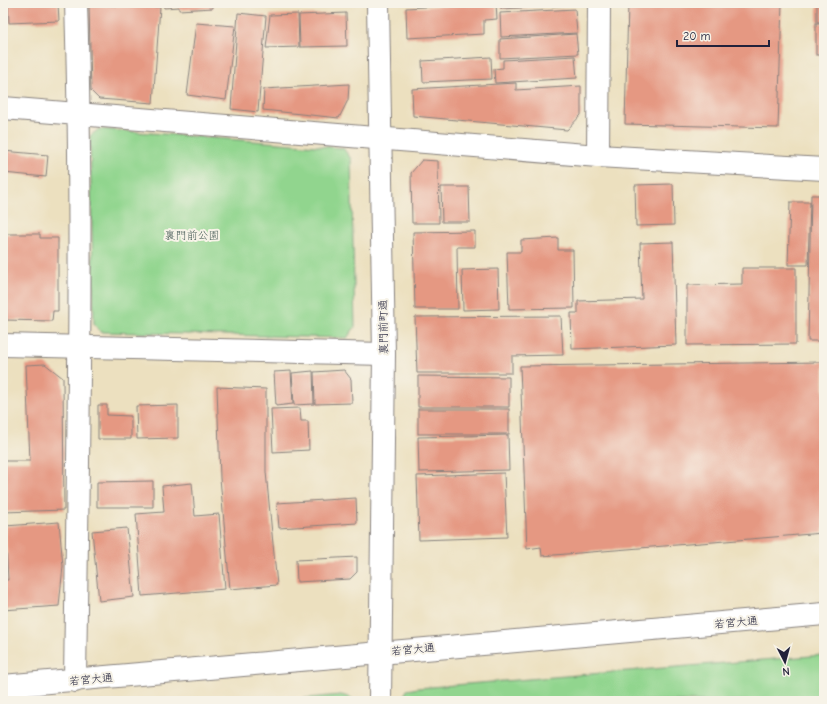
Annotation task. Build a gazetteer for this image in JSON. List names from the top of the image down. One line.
{"streets":{"street":["裏門前町通","若宮大通"]},"crossings":[["裏門前町通","若宮大通"]],"parks":["裏門前公園"],"scale_bar":"20 m","north":"bottom"}
